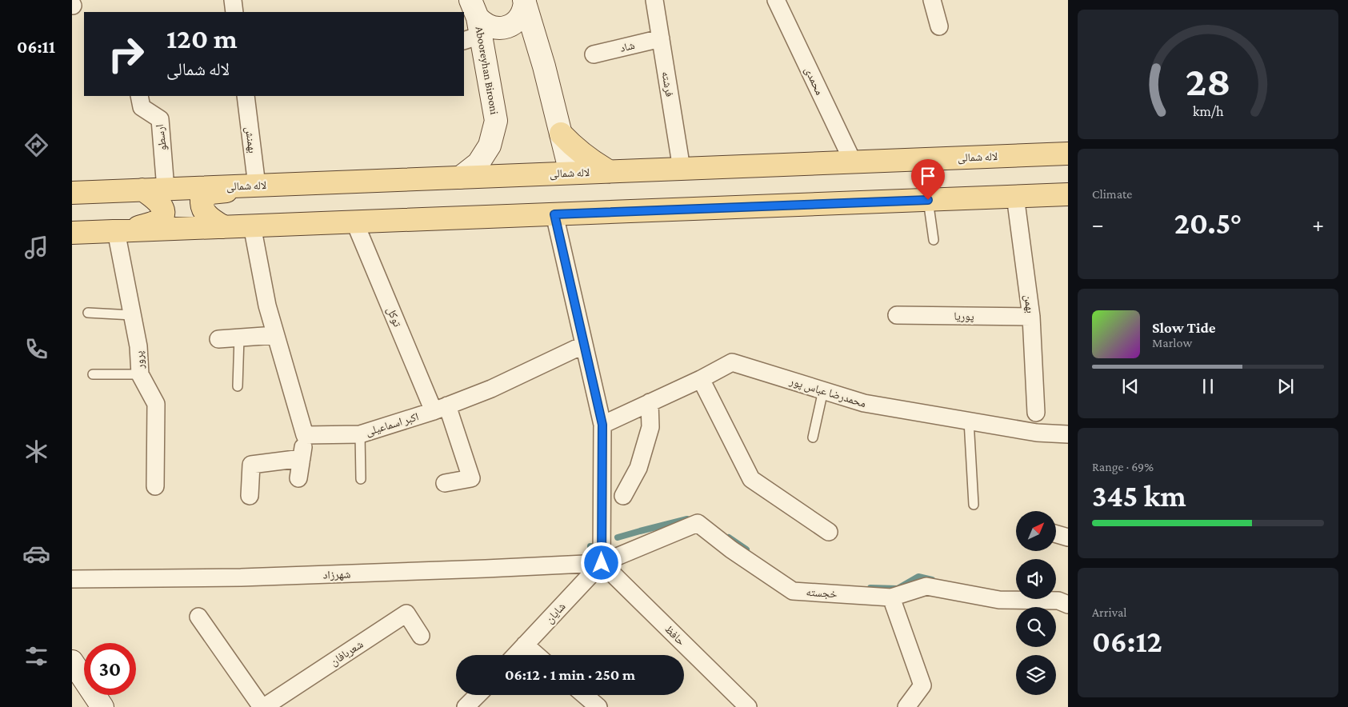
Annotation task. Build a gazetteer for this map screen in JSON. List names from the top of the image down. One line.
{"streets":{"main road":["Abooreyhan Birooni","لاله شمالی"],"street":["شاد","محمدی","فرشته","ارسطو","بهمنش","بهمن","پوریا","توکل","پرور","محمدرضا عباس پور","اکبر اسماعیلی","شهرزاد","خجسته","شایان","حافظ","شعربافان"]},"crossings":[["شاد","فرشته"],["Abooreyhan Birooni","لاله شمالی"],["محمدی","لاله شمالی"],["فرشته","لاله شمالی"],["ارسطو","لاله شمالی"],["بهمنش","لاله شمالی"],["بهمن","پوریا"],["توکل","اکبر اسماعیلی"],["شهرزاد","خجسته"],["شهرزاد","شایان"],["شهرزاد","حافظ"],["خجسته","شایان"],["خجسته","حافظ"],["شایان","حافظ"]],"north":"top right","page":{"tabs":"06:11","turn":["120 m","لاله شمالی"],"tile":["Climate",["Range · 69%","345 km"],["Arrival","06:12"]],"heat":["−","20.5°","+"],"song":["Slow Tide","Marlow"],"limit":"30","trip":"06:12 · 1 min · 250 m","gauge":["28","km/h"]}}
